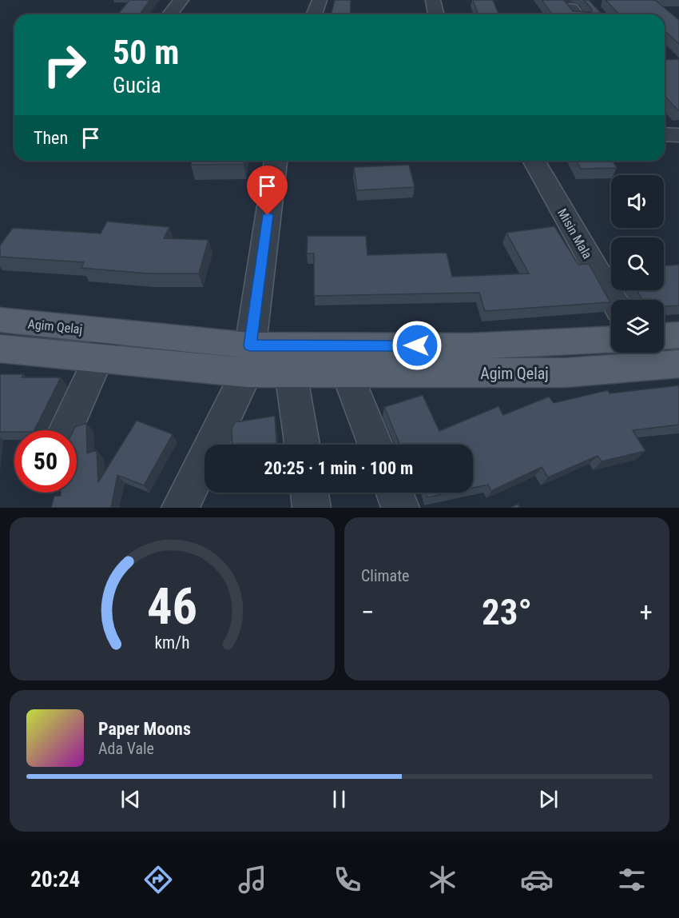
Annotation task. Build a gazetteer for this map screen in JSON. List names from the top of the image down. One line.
{"streets":{"main road":["Agim Qelaj"],"street":["Misin Mala"]},"page":{"turn":["50 m","Gucia"],"then":"Then","limit":"50","trip":"20:25 · 1 min · 100 m","tile":"Climate","heat":["−","23°","+"],"song":["Paper Moons","Ada Vale"],"tabs":"20:24","gauge":["46","km/h"]}}
